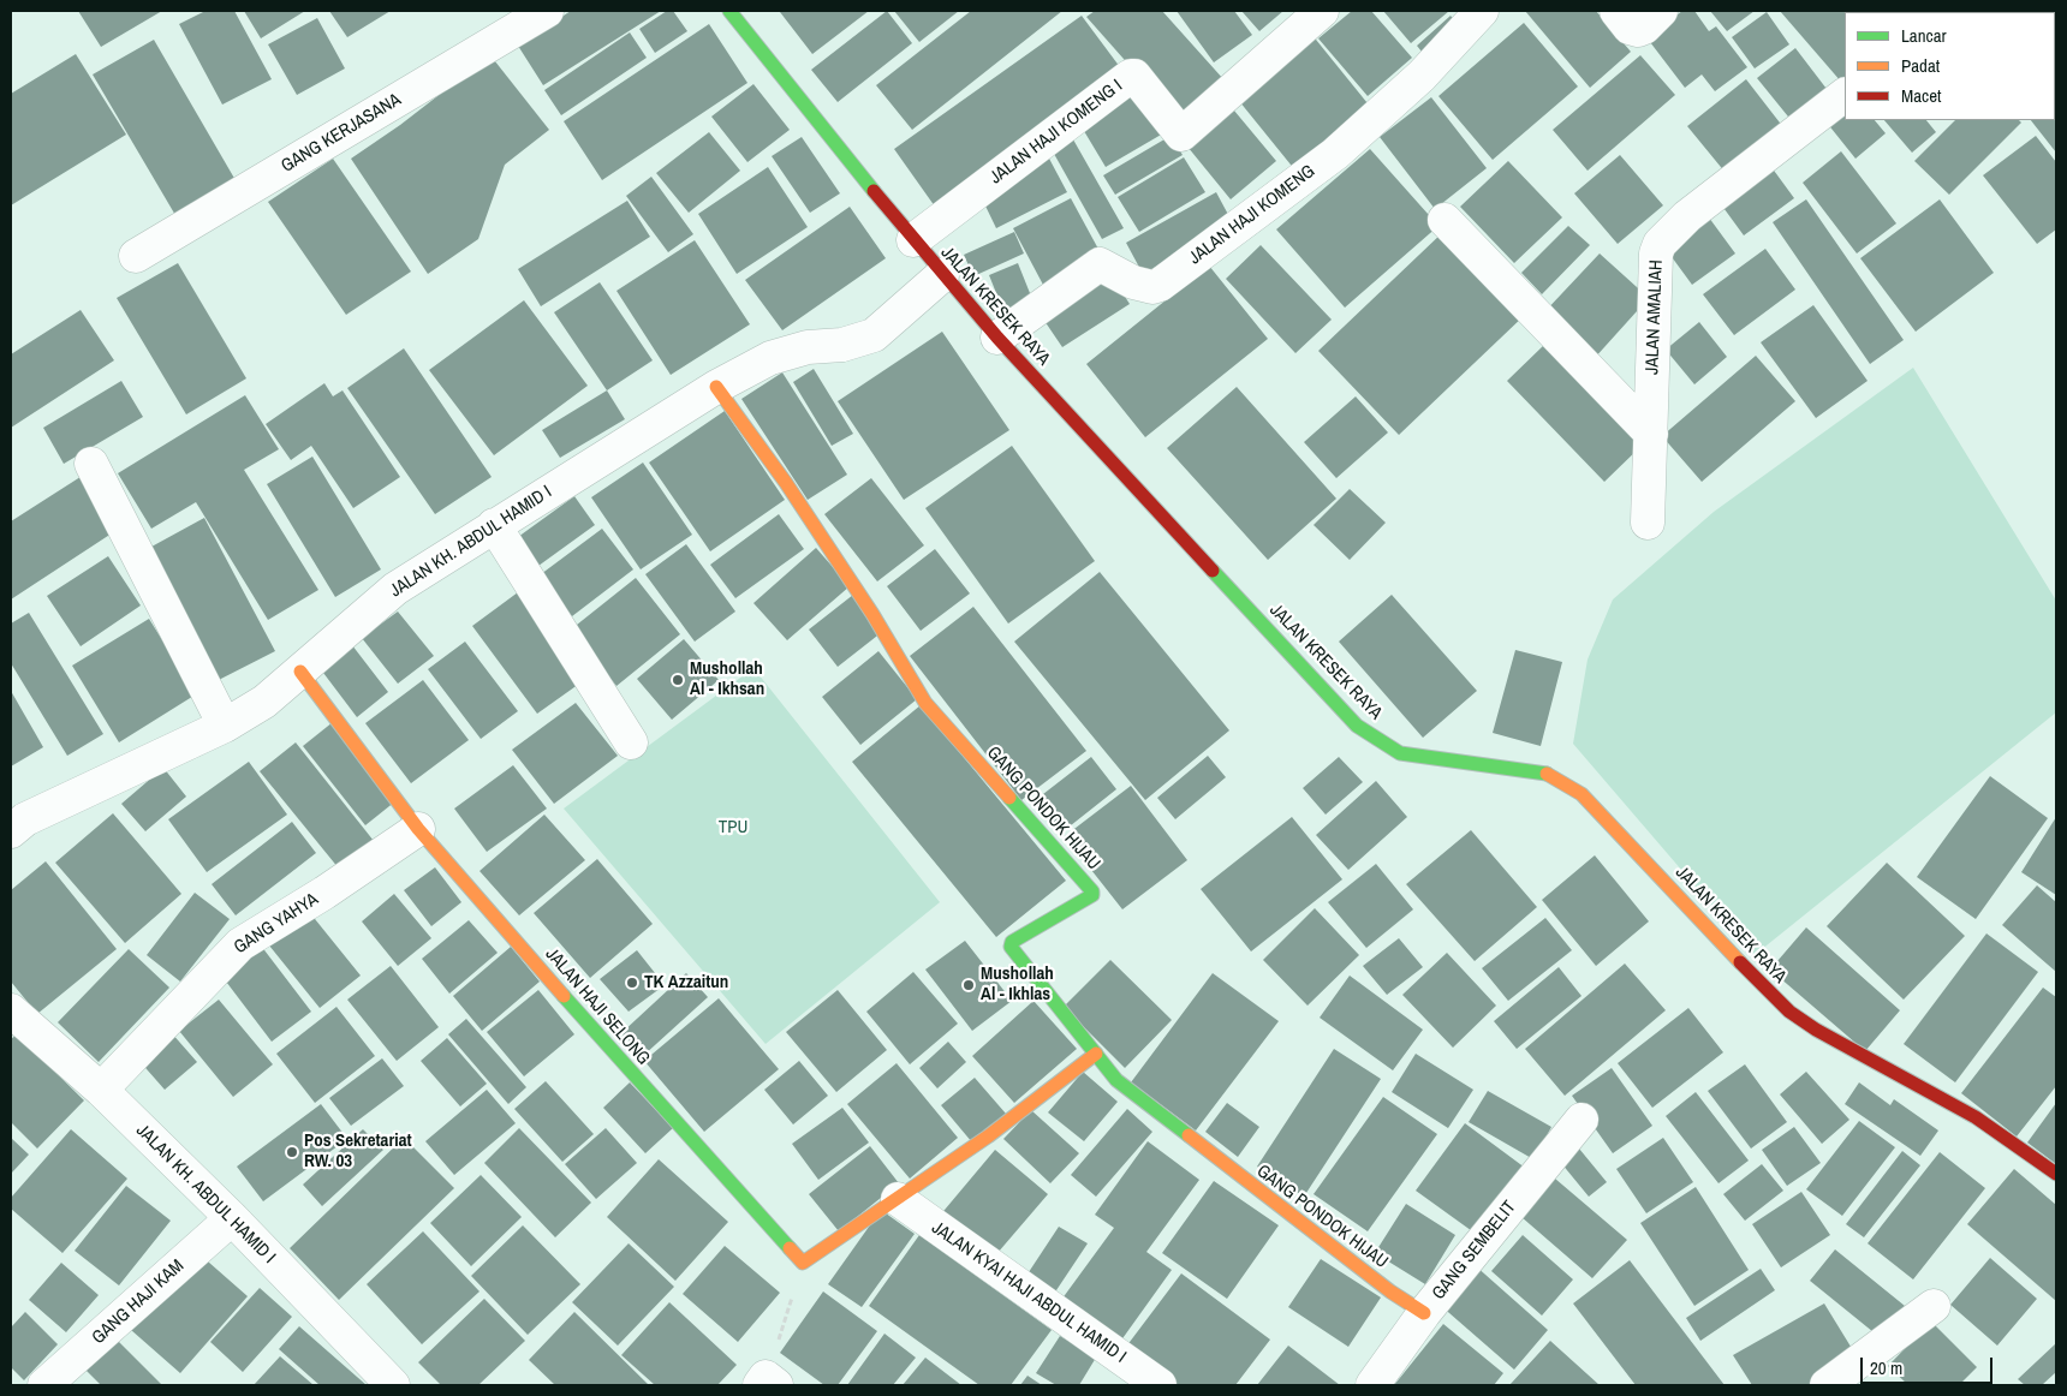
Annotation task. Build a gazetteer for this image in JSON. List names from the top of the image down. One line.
{"streets":{"street":["JALAN HAJI KOMENG I","GANG KERJASANA","JALAN HAJI KOMENG","JALAN KRESEK RAYA","JALAN AMALIAH","JALAN KH. ABDUL HAMID I","GANG PONDOK HIJAU","GANG YAHYA","JALAN HAJI SELONG","GANG SEMBELIT","JALAN KYAI HAJI ABDUL HAMID I","GANG HAJI KAM"]},"crossings":[["JALAN HAJI KOMENG I","JALAN KRESEK RAYA"],["JALAN HAJI KOMENG","JALAN KRESEK RAYA"],["JALAN KRESEK RAYA","JALAN KH. ABDUL HAMID I"],["JALAN KH. ABDUL HAMID I","GANG PONDOK HIJAU"],["JALAN KH. ABDUL HAMID I","GANG YAHYA"],["JALAN KH. ABDUL HAMID I","JALAN HAJI SELONG"],["JALAN KH. ABDUL HAMID I","GANG HAJI KAM"],["GANG PONDOK HIJAU","GANG SEMBELIT"],["GANG YAHYA","JALAN HAJI SELONG"]],"parks":["TPU"],"places":["Mushollah Al - Ikhsan","TK Azzaitun","Mushollah Al - Ikhlas","Pos Sekretariat RW. 03"],"legend":["Lancar","Padat","Macet"],"scale_bar":"20 m"}
